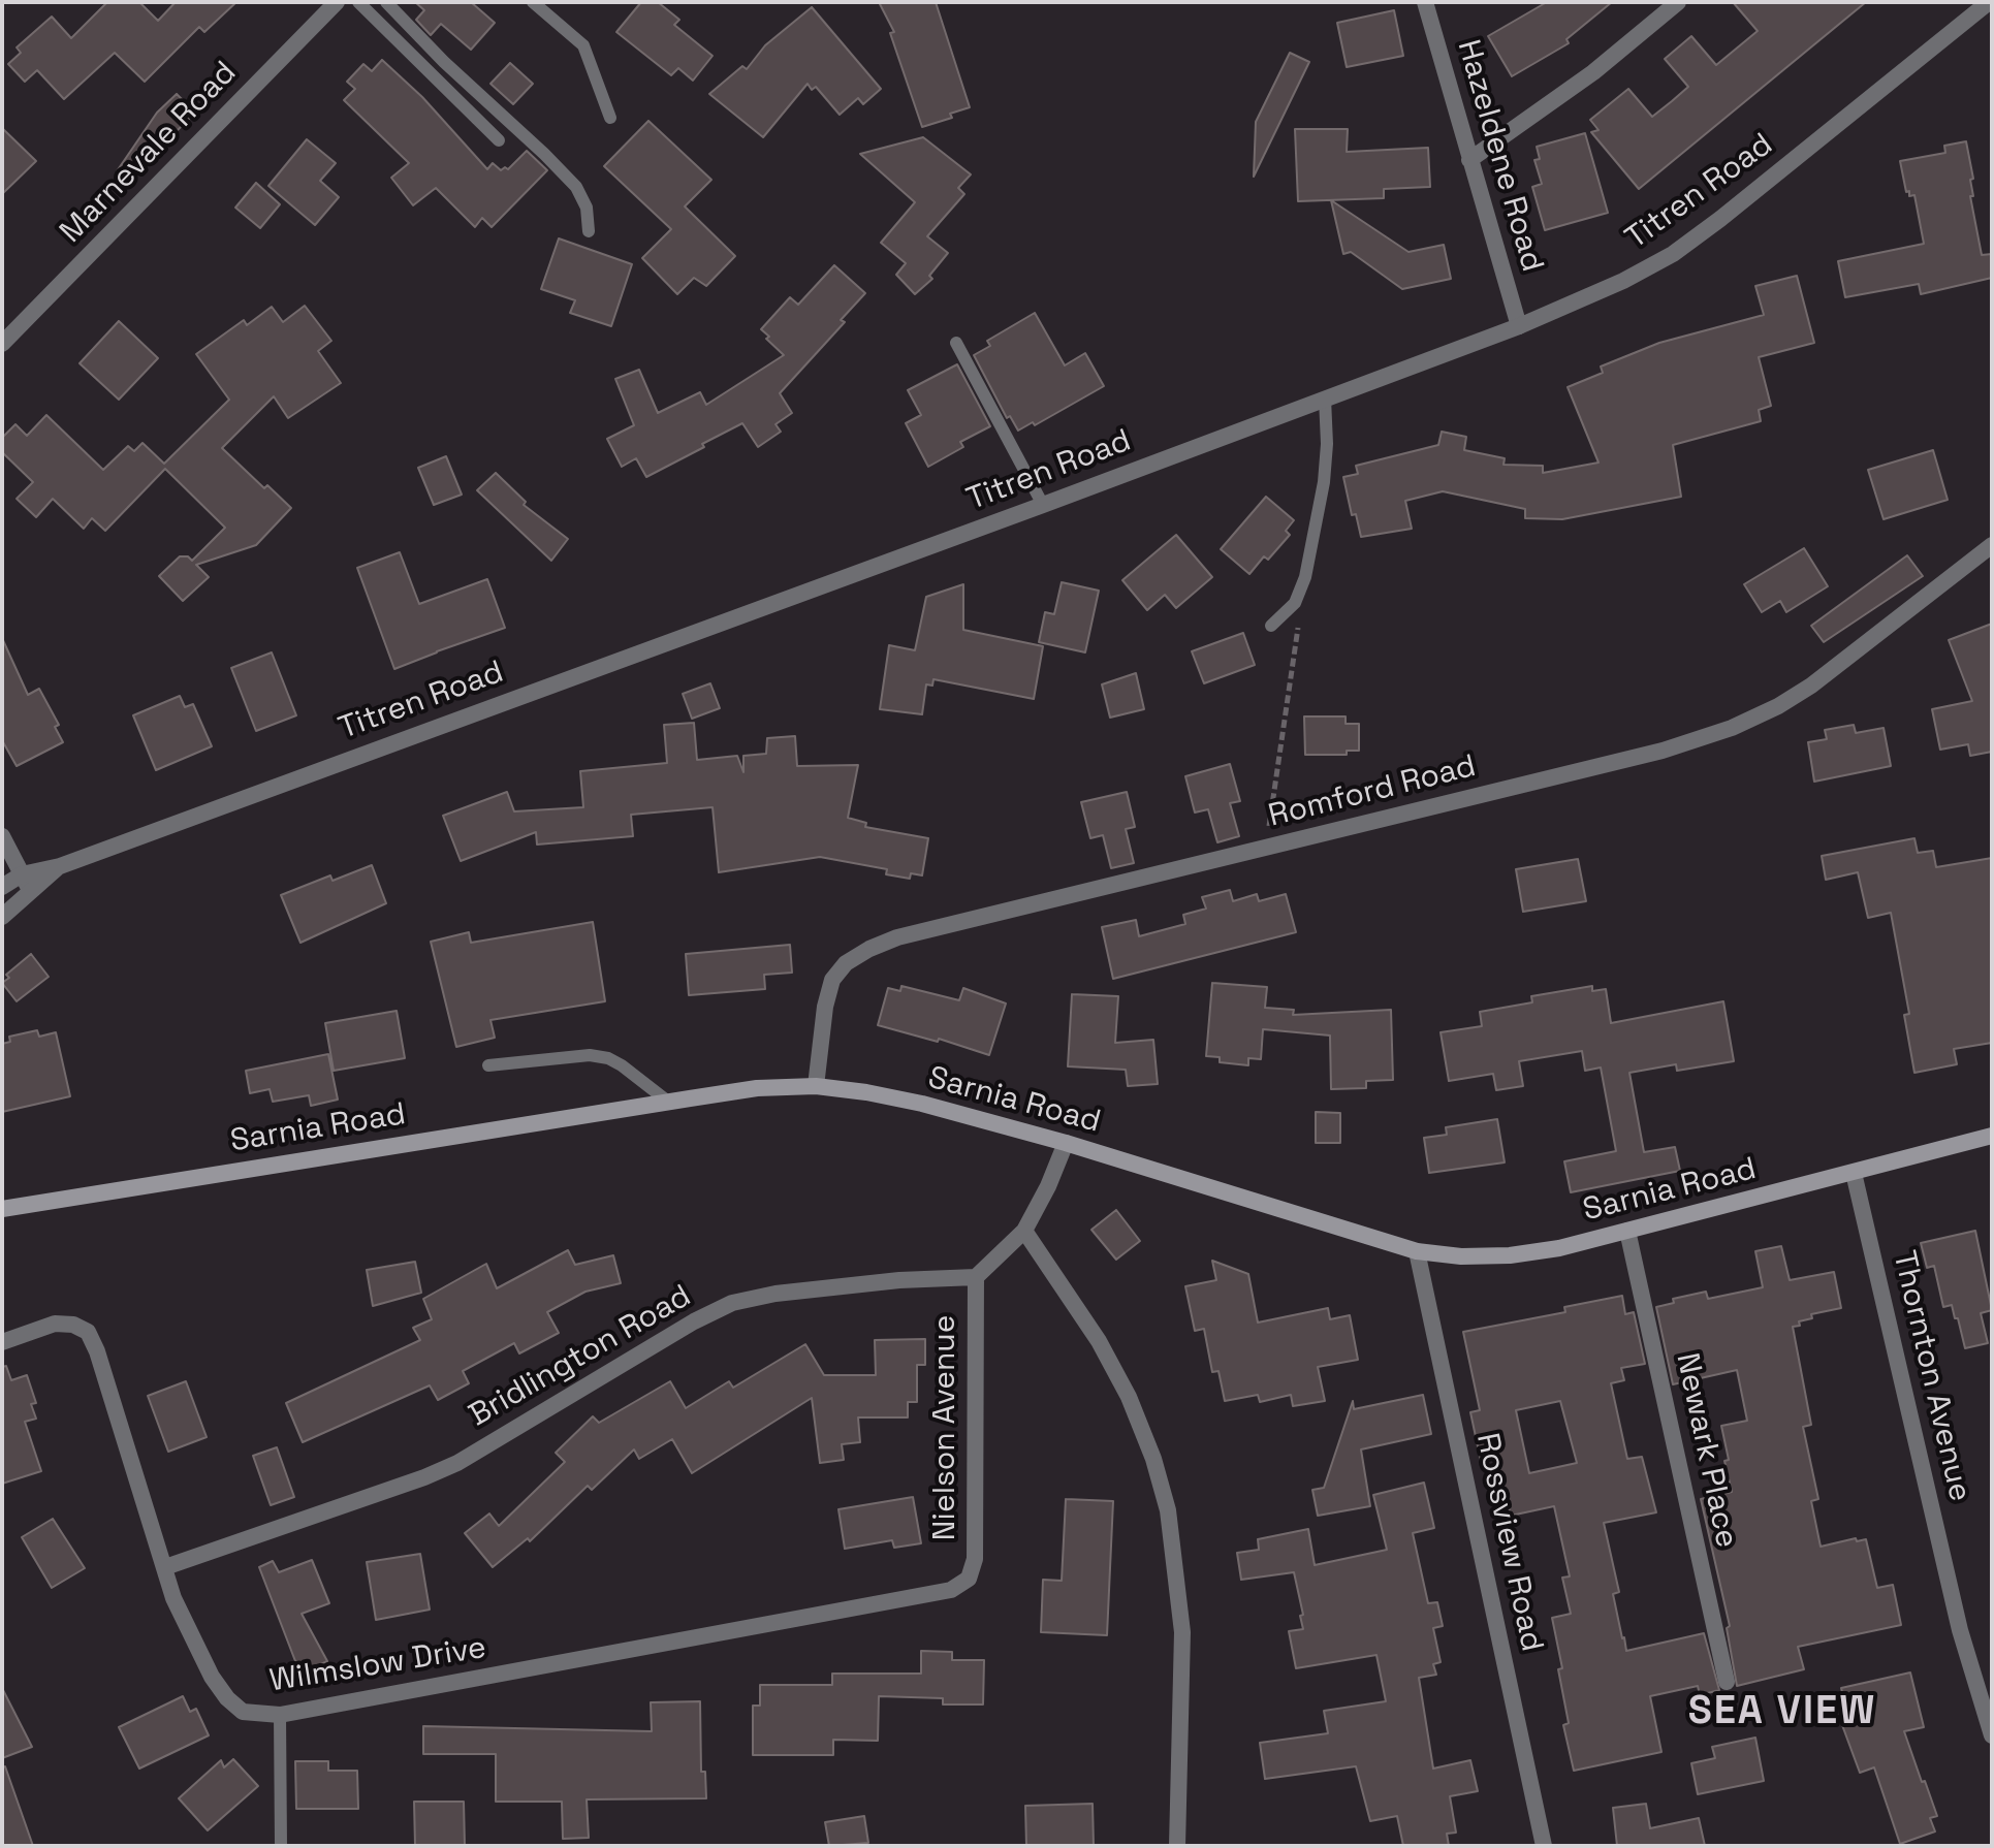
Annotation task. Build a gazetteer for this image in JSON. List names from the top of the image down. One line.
{"streets":{"main road":["Sarnia Road"],"street":["Marnevale Road","Hazeldene Road","Titren Road","Romford Road","Bridlington Road","Thornton Avenue","Nielson Avenue","Newark Place","Rossview Road","Wilmslow Drive"]},"crossings":[["Hazeldene Road","Titren Road"],["Romford Road","Sarnia Road"],["Sarnia Road","Thornton Avenue"],["Sarnia Road","Newark Place"],["Sarnia Road","Rossview Road"],["Bridlington Road","Nielson Avenue"],["Bridlington Road","Wilmslow Drive"],["Nielson Avenue","Wilmslow Drive"]],"districts":["SEA VIEW"]}
